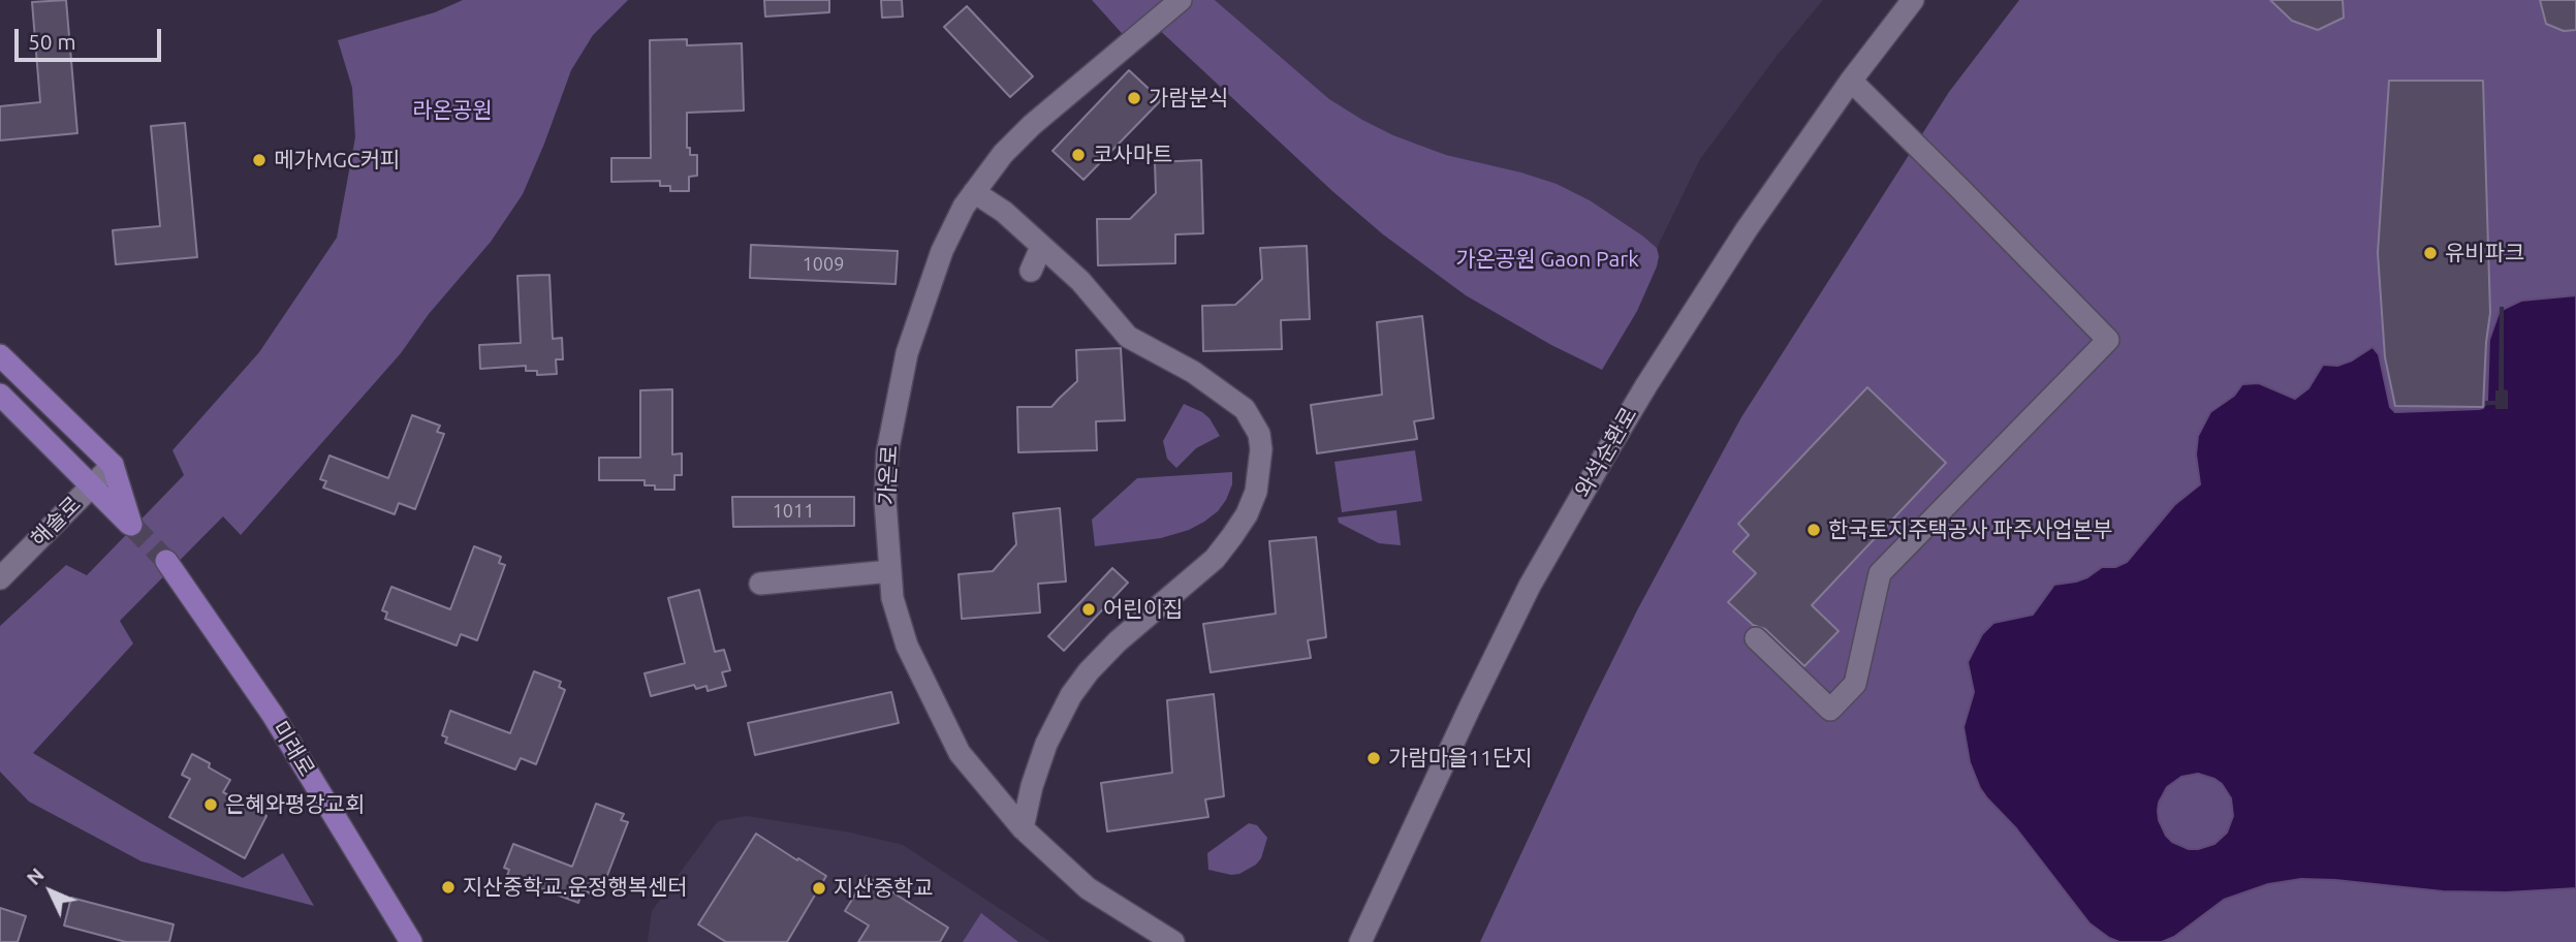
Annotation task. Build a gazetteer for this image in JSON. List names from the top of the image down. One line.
{"streets":{"main road":["미래로"],"street":["와석순환로","가온로","해솔로"]},"parks":["라온공원","가온공원 Gaon Park"],"places":["가람분식","코사마트","메가MGC커피","유비파크","한국토지주택공사 파주사업본부","어린이집","가람마을11단지","은혜와평강교회","지산중학교.운정행복센터","지산중학교"],"house_numbers":["1009","1011"],"scale_bar":"50 m","north":"top left"}
